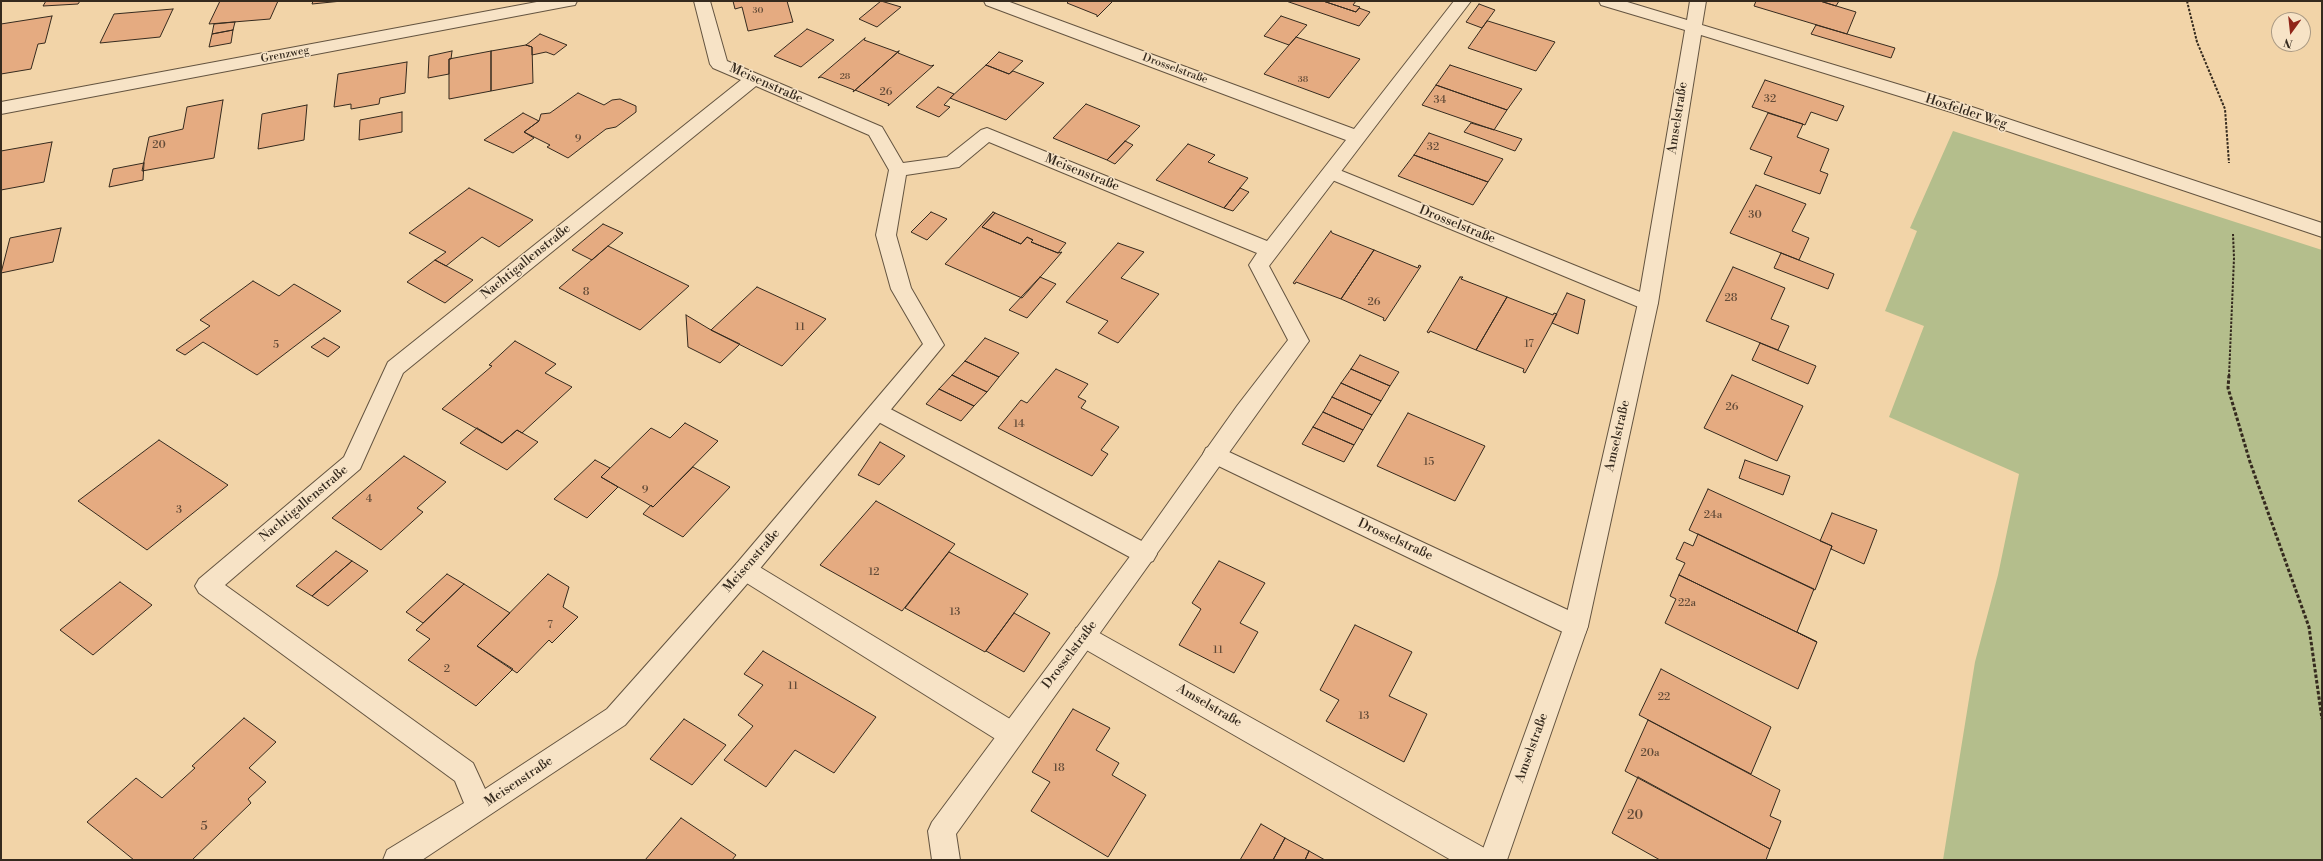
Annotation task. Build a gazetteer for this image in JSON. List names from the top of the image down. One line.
{"streets":{"street":["Grenzweg","Drosselstraße","Meisenstraße","Hoxfelder Weg","Amselstraße","Nachtigallenstraße"]},"crossings":[["Drosselstraße","Meisenstraße"],["Drosselstraße","Amselstraße"],["Meisenstraße","Nachtigallenstraße"],["Hoxfelder Weg","Amselstraße"]],"house_numbers":["30","28","38","26","32","34","9","20","32","30","8","28","26","11","17","5","26","14","15","9","4","3","24a","12","22a","13","7","11","2","11","22","13","20a","18","20","5"],"north":"bottom"}
